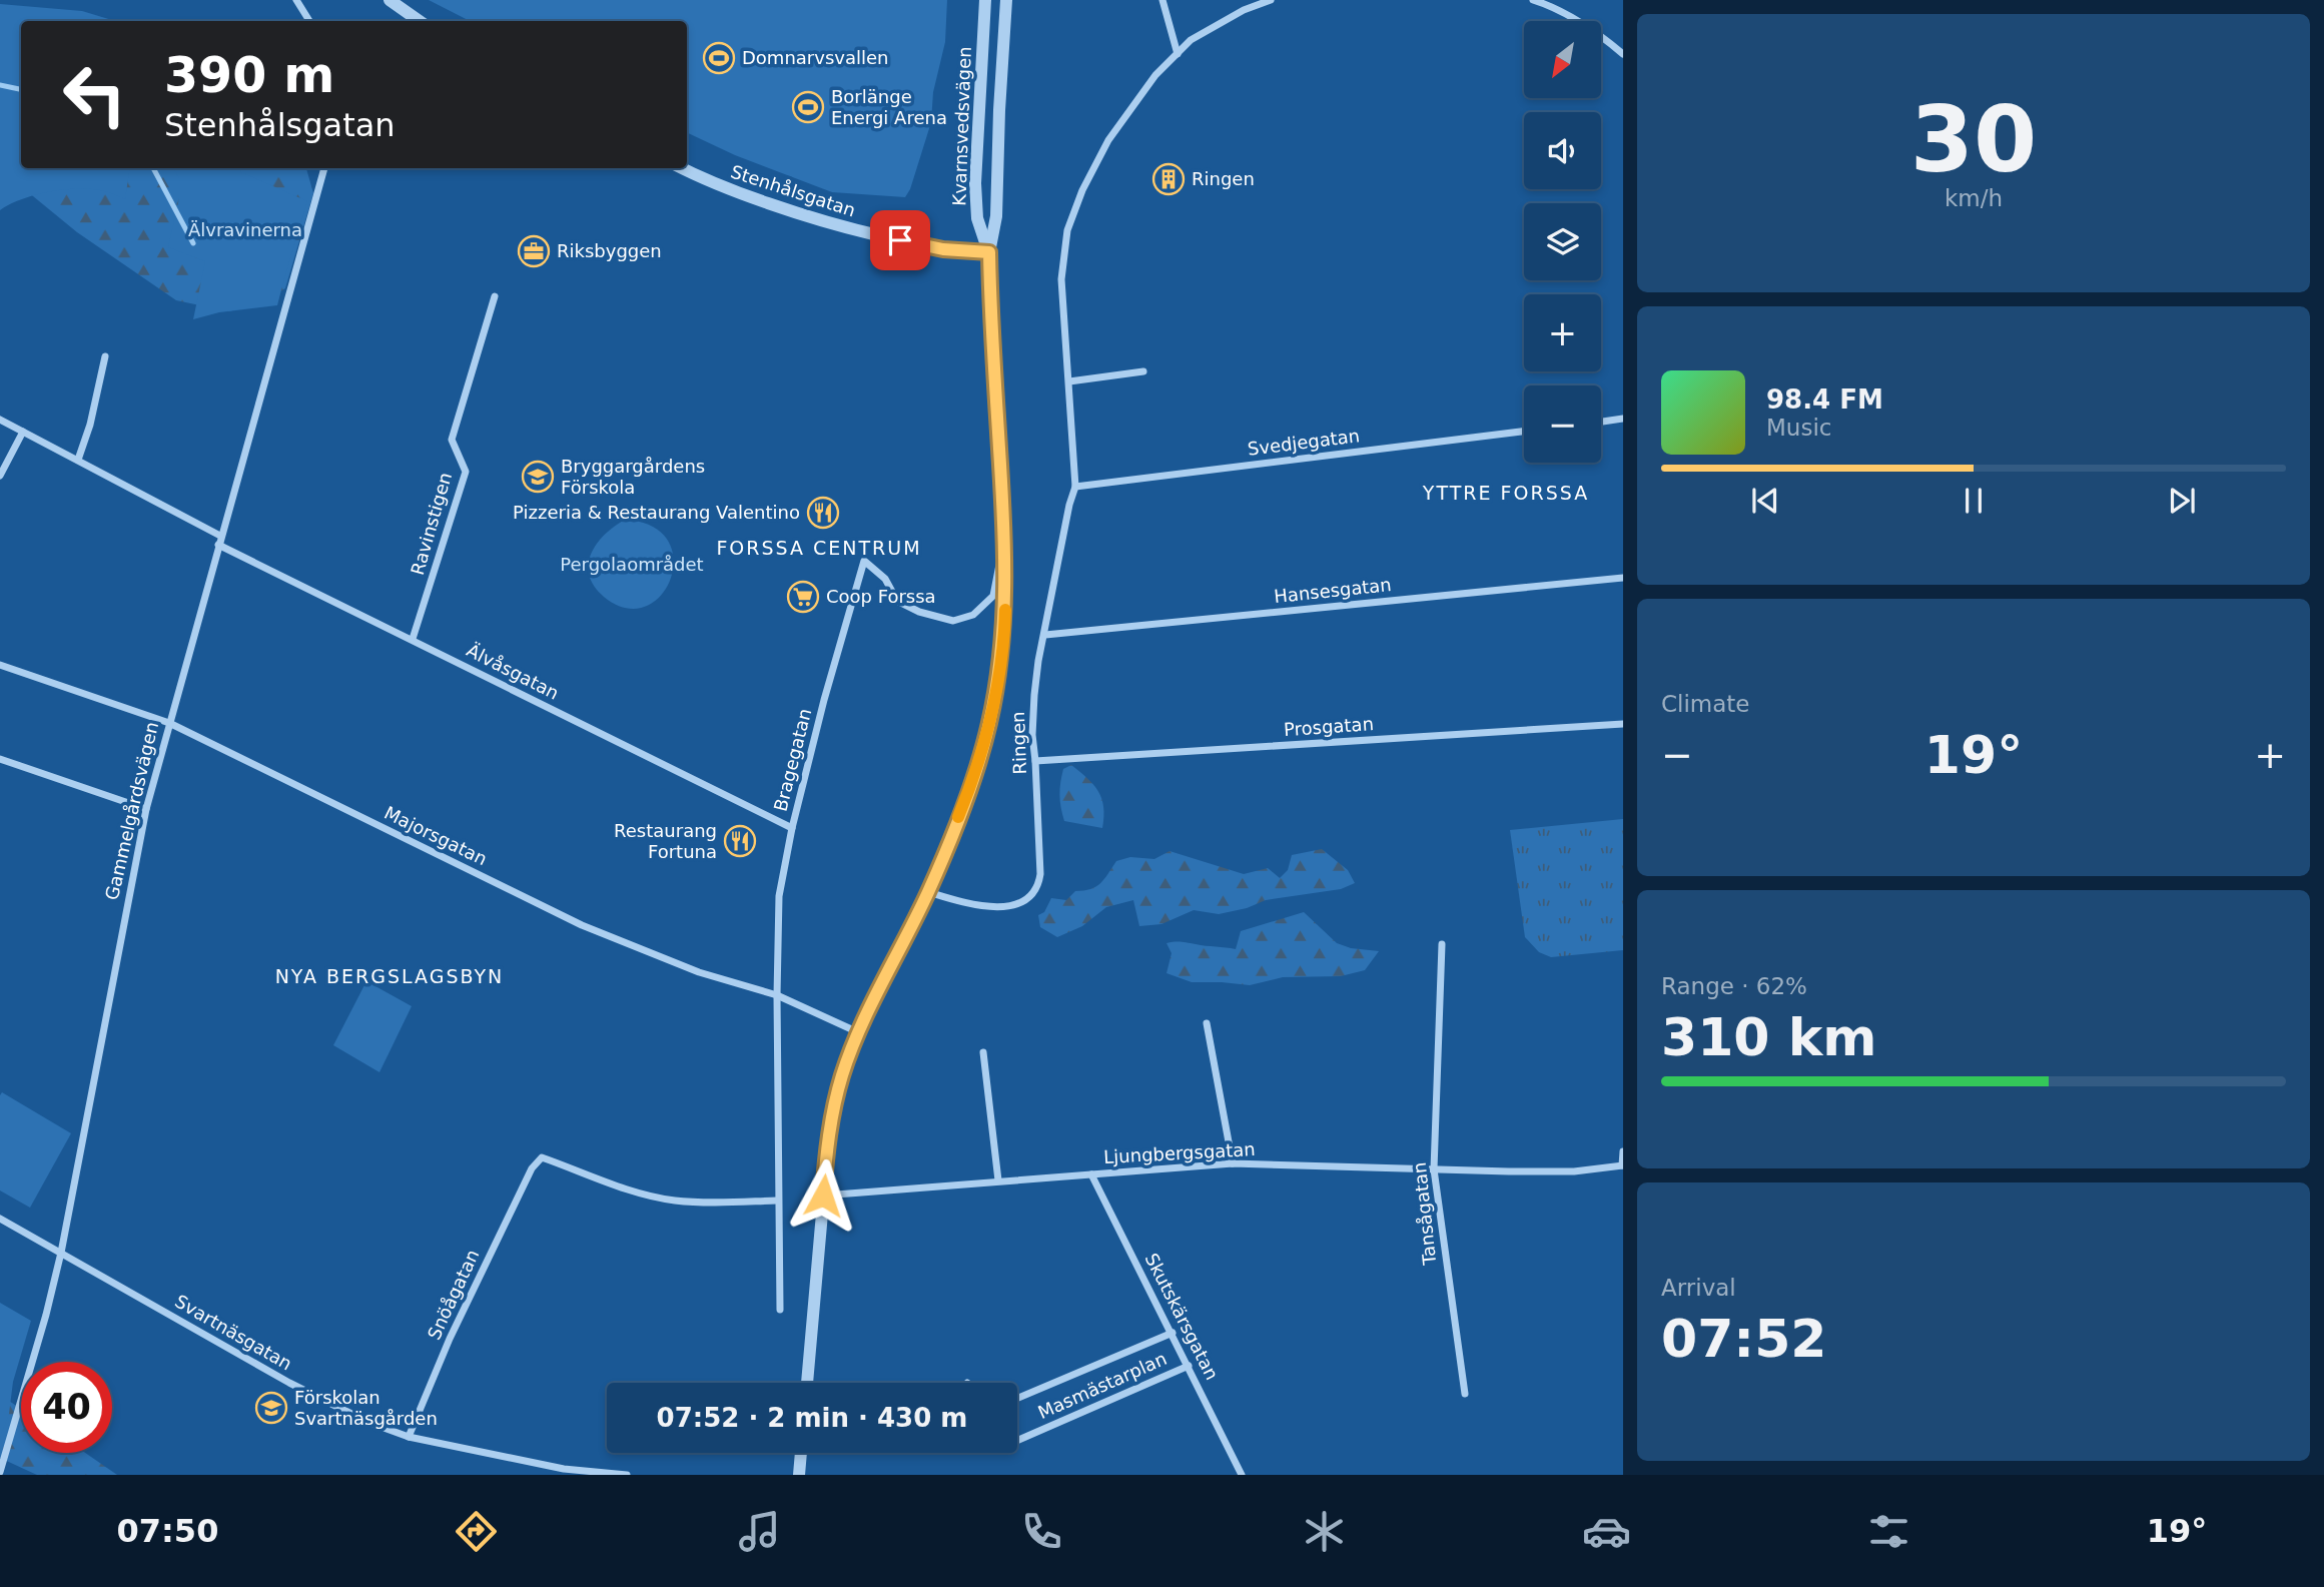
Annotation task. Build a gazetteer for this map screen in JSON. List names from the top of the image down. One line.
{"streets":{"street":["Kvarnsvedsvägen","Stenhålsgatan","Svedjegatan","Ravinstigen","Hansesgatan","Älvåsgatan","Prosgatan","Ringen","Bragegatan","Gammelgårdsvägen","Majorsgatan","Ljungbergsgatan","Tansågatan","Snöågatan","Skutskärsgatan","Svartnäsgatan","Masmästarplan"]},"crossings":[["Kvarnsvedsvägen","Stenhålsgatan"],["Kvarnsvedsvägen","Ringen"],["Kvarnsvedsvägen","Bragegatan"],["Kvarnsvedsvägen","Majorsgatan"],["Kvarnsvedsvägen","Ljungbergsgatan"],["Svedjegatan","Ringen"],["Ravinstigen","Älvåsgatan"],["Hansesgatan","Ringen"],["Älvåsgatan","Bragegatan"],["Älvåsgatan","Gammelgårdsvägen"],["Prosgatan","Ringen"],["Bragegatan","Majorsgatan"],["Bragegatan","Snöågatan"],["Gammelgårdsvägen","Majorsgatan"],["Gammelgårdsvägen","Svartnäsgatan"],["Ljungbergsgatan","Tansågatan"],["Ljungbergsgatan","Skutskärsgatan"],["Snöågatan","Svartnäsgatan"],["Skutskärsgatan","Masmästarplan"]],"districts":["YTTRE FORSSA","FORSSA CENTRUM","NYA BERGSLAGSBYN"],"parks":["Älvravinerna","Pergolaområdet"],"places":{"sports":["Domnarvsvallen","Borlänge Energi Arena"],"building":["Ringen"],"office":["Riksbyggen"],"school or university":["Bryggargårdens Förskola","Förskolan Svartnäsgården"],"restaurant":["Pizzeria & Restaurang Valentino","Restaurang Fortuna"],"supermarket":["Coop Forssa"]},"north":"bottom left","page":{"tile":[["30","km/h"],"Climate",["Range · 62%","310 km"],["Arrival","07:52"]],"map_buttons":["+","−"],"turn":["390 m","Stenhålsgatan"],"song":["98.4 FM","Music"],"heat":["−","19°","+"],"limit":"40","trip":"07:52 · 2 min · 430 m","tabs":["07:50","19°"]}}
